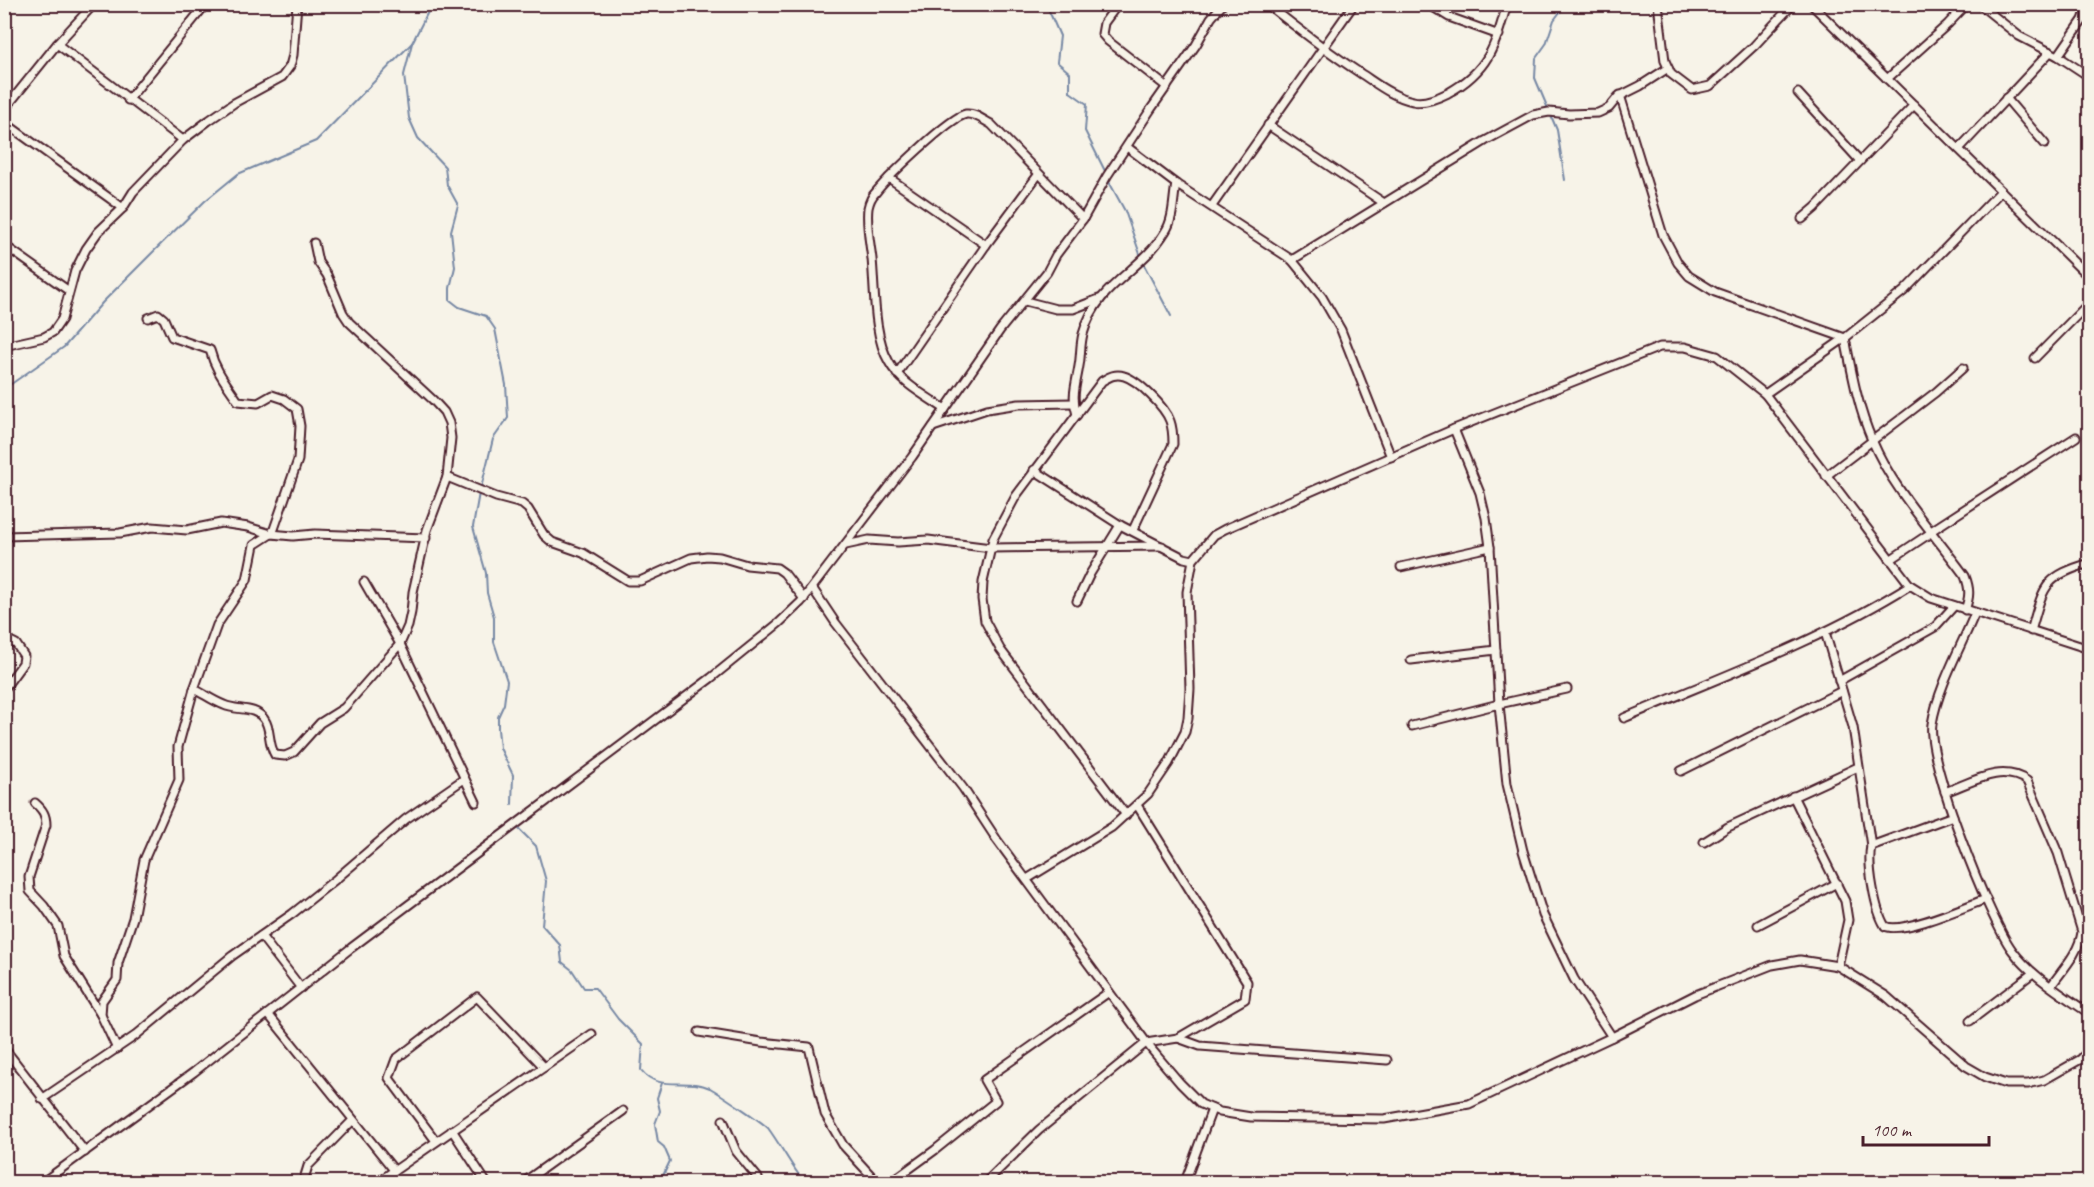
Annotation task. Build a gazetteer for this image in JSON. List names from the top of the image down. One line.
{"scale_bar":"100 m"}
